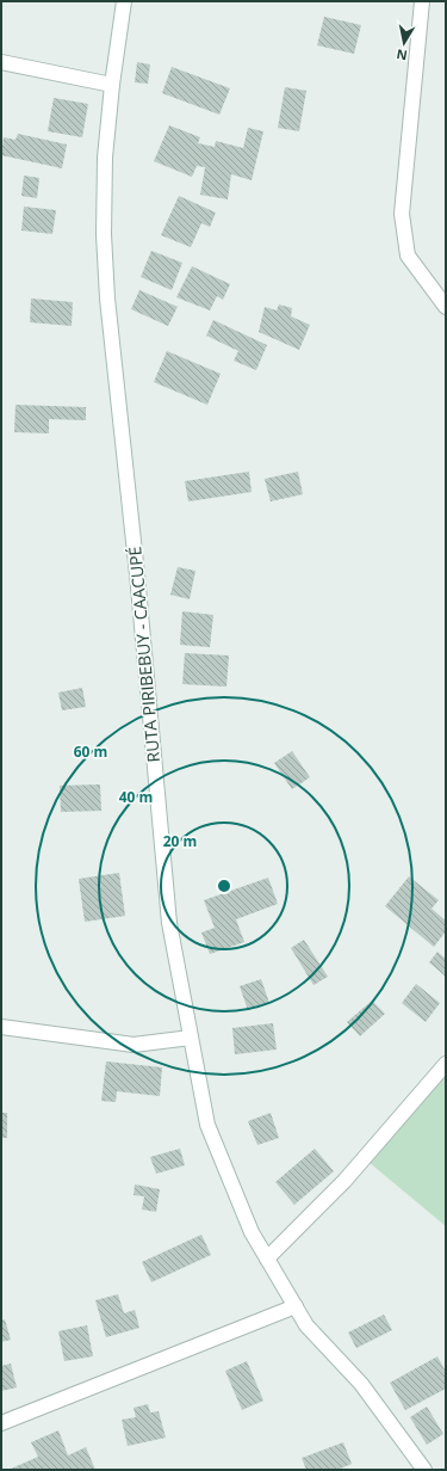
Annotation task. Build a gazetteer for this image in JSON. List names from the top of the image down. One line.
{"streets":{"street":["RUTA PIRIBEBUY - CAACUPÉ"]},"north":"bottom","rings":["60 m","40 m","20 m"]}
